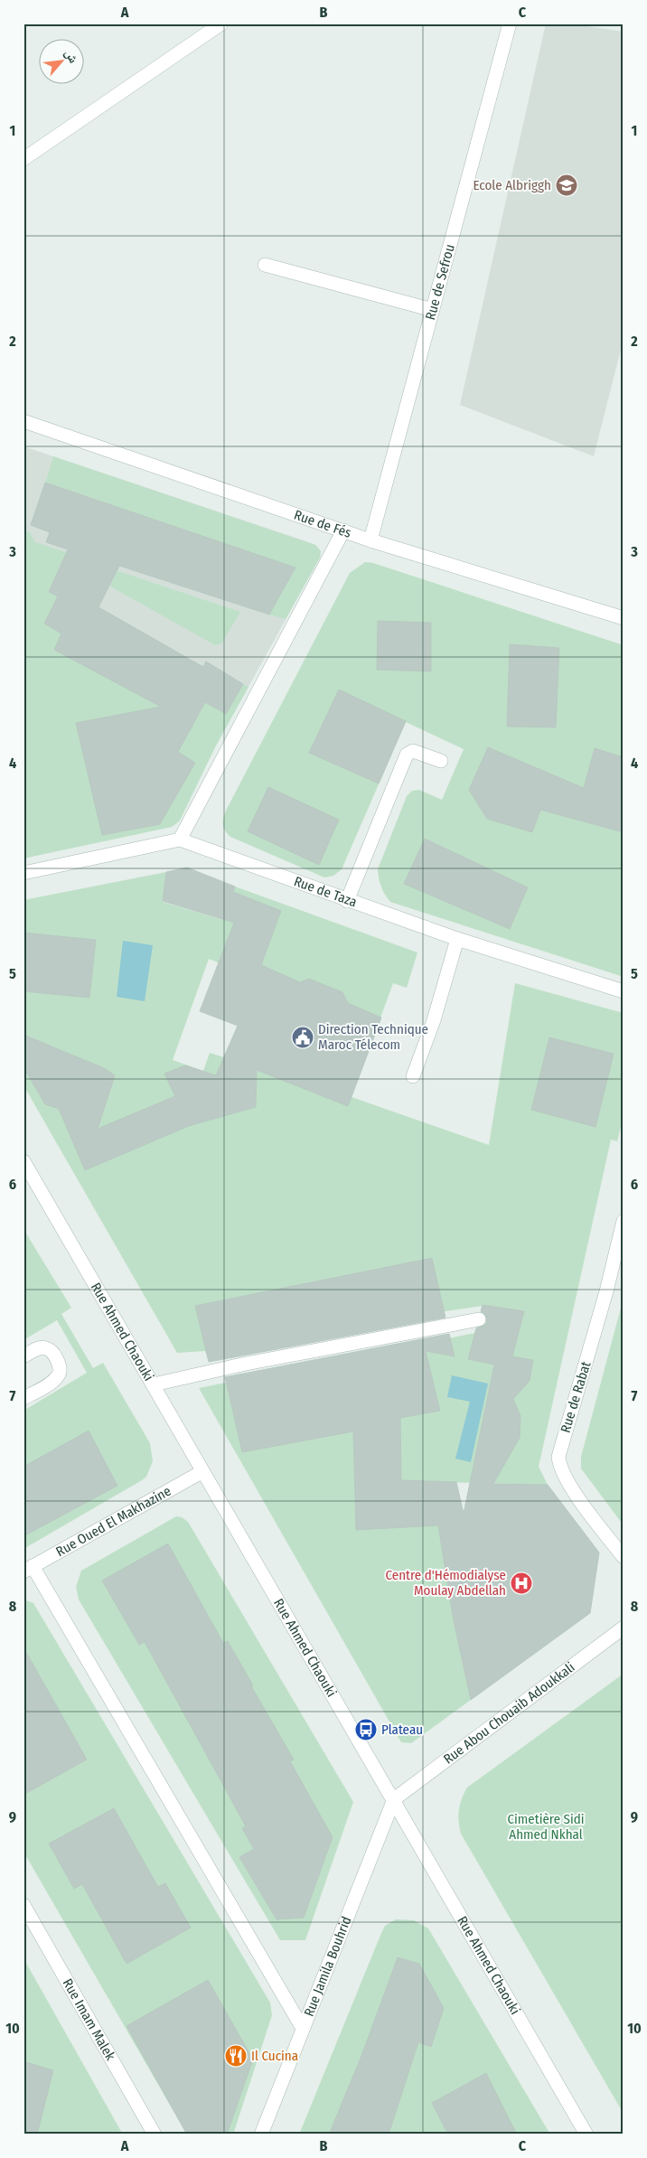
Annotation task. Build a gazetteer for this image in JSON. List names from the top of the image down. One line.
{"streets":{"street":["Rue de Sefrou","Rue de Fés","Rue de Taza","Rue Ahmed Chaouki","Rue de Rabat","Rue Oued El Makhazine","Rue Abou Chouaib Adoukkali","Rue Jamila Bouhrid","Rue Imam Malek"]},"crossings":[["Rue de Sefrou","Rue de Fés"],["Rue Ahmed Chaouki","Rue Oued El Makhazine"],["Rue Ahmed Chaouki","Rue Abou Chouaib Adoukkali"],["Rue Ahmed Chaouki","Rue Jamila Bouhrid"],["Rue Abou Chouaib Adoukkali","Rue Jamila Bouhrid"]],"parks":["Cimetière Sidi Ahmed Nkhal"],"places":{"school or university":["Ecole Albriggh"],"public building":["Direction Technique Maroc Télecom"],"hospital":["Centre d'Hémodialyse Moulay Abdellah"],"bus stop":["Plateau"],"restaurant":["Il Cucina"]},"north":"top right","grid":{"columns":["A","B","C"],"rows":["1","2","3","4","5","6","7","8","9","10"]}}
